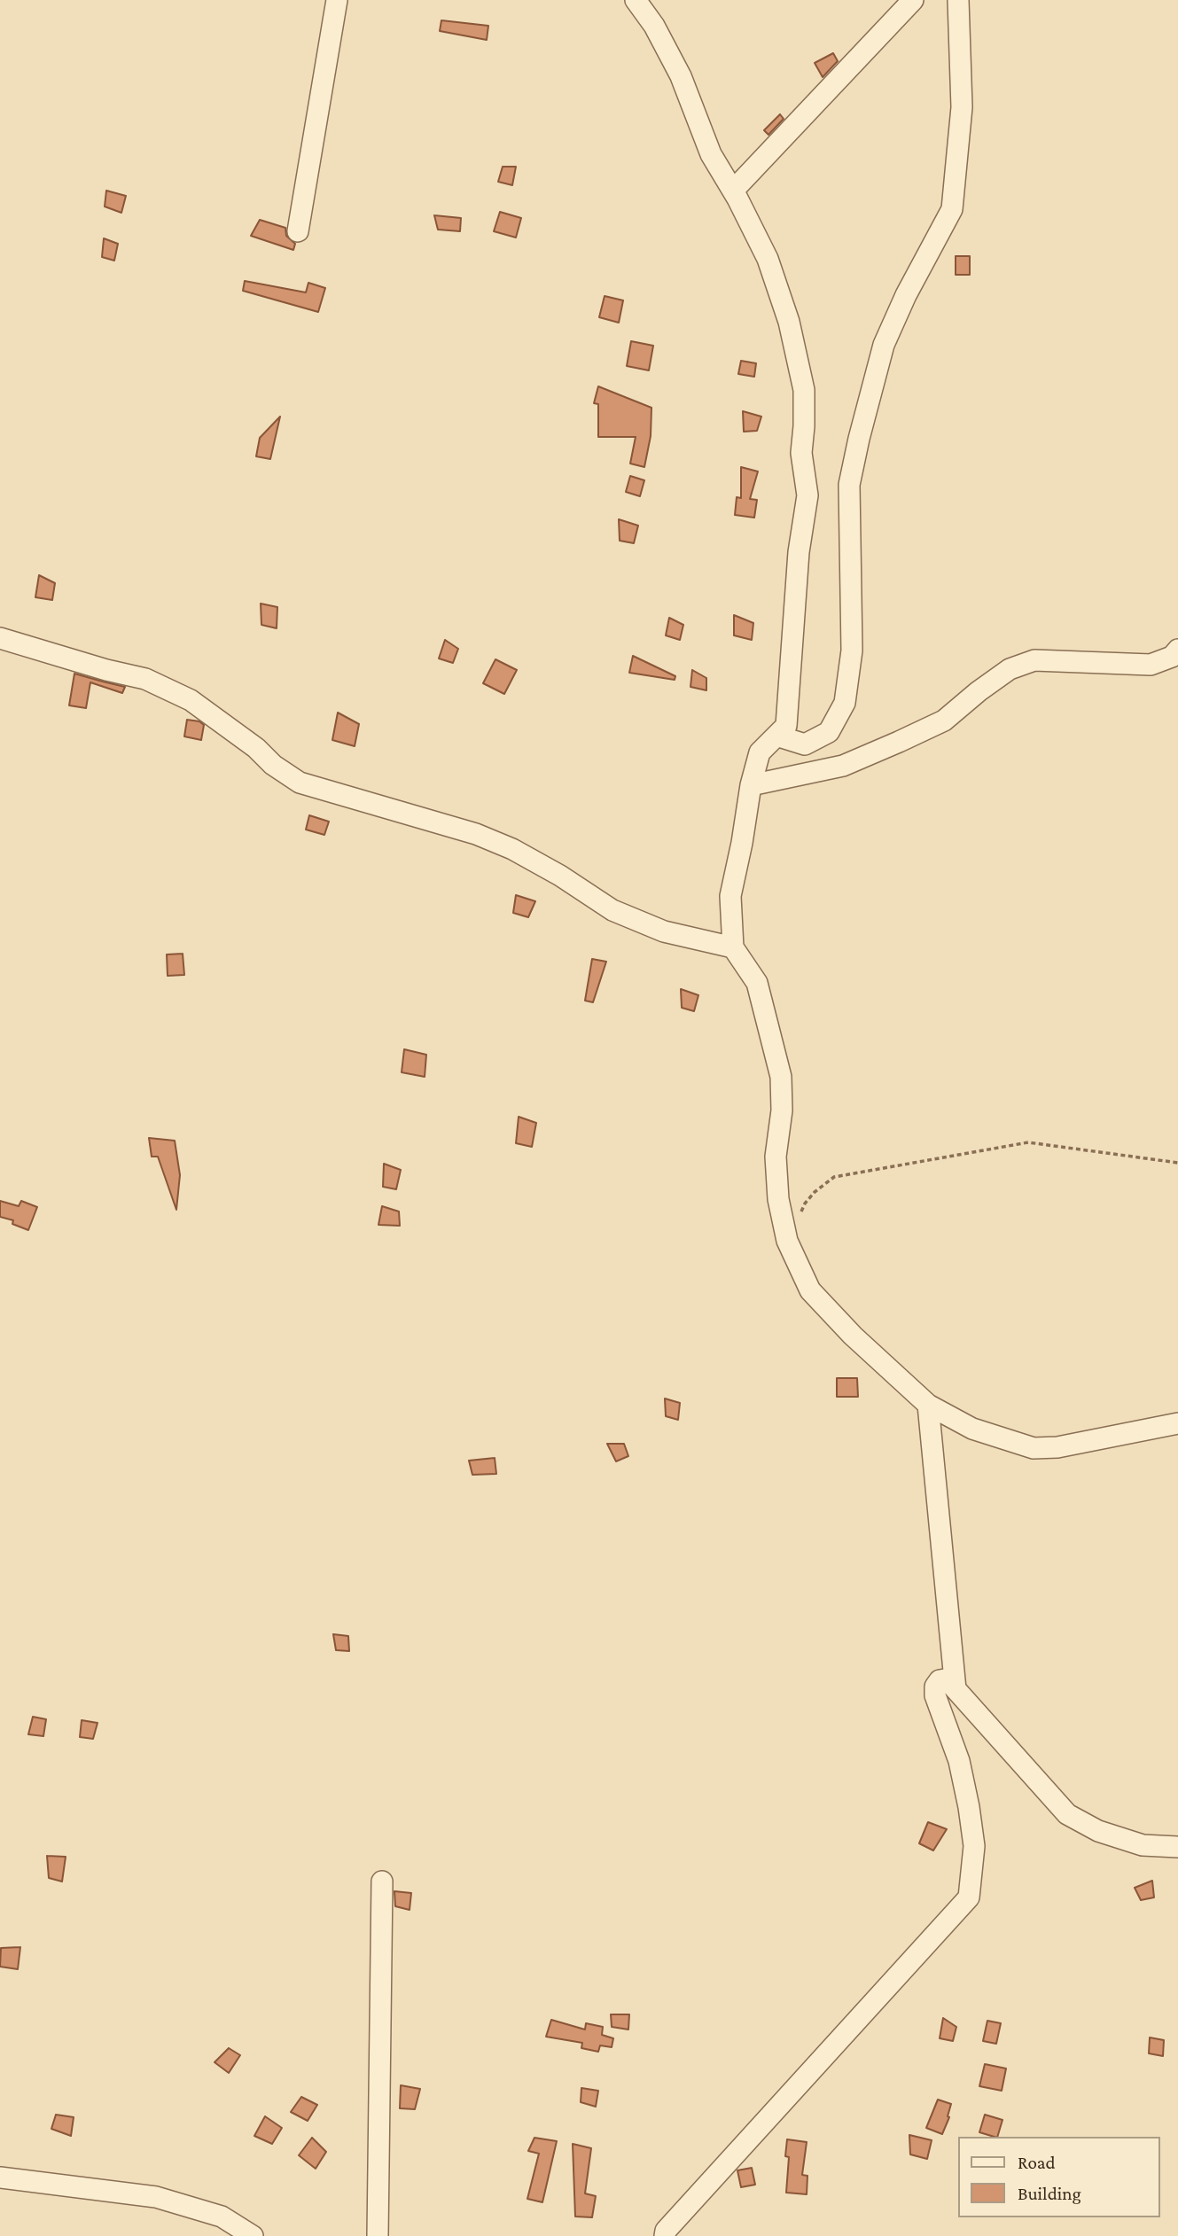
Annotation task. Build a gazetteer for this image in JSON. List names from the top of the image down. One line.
{"legend":["Road","Building"]}
